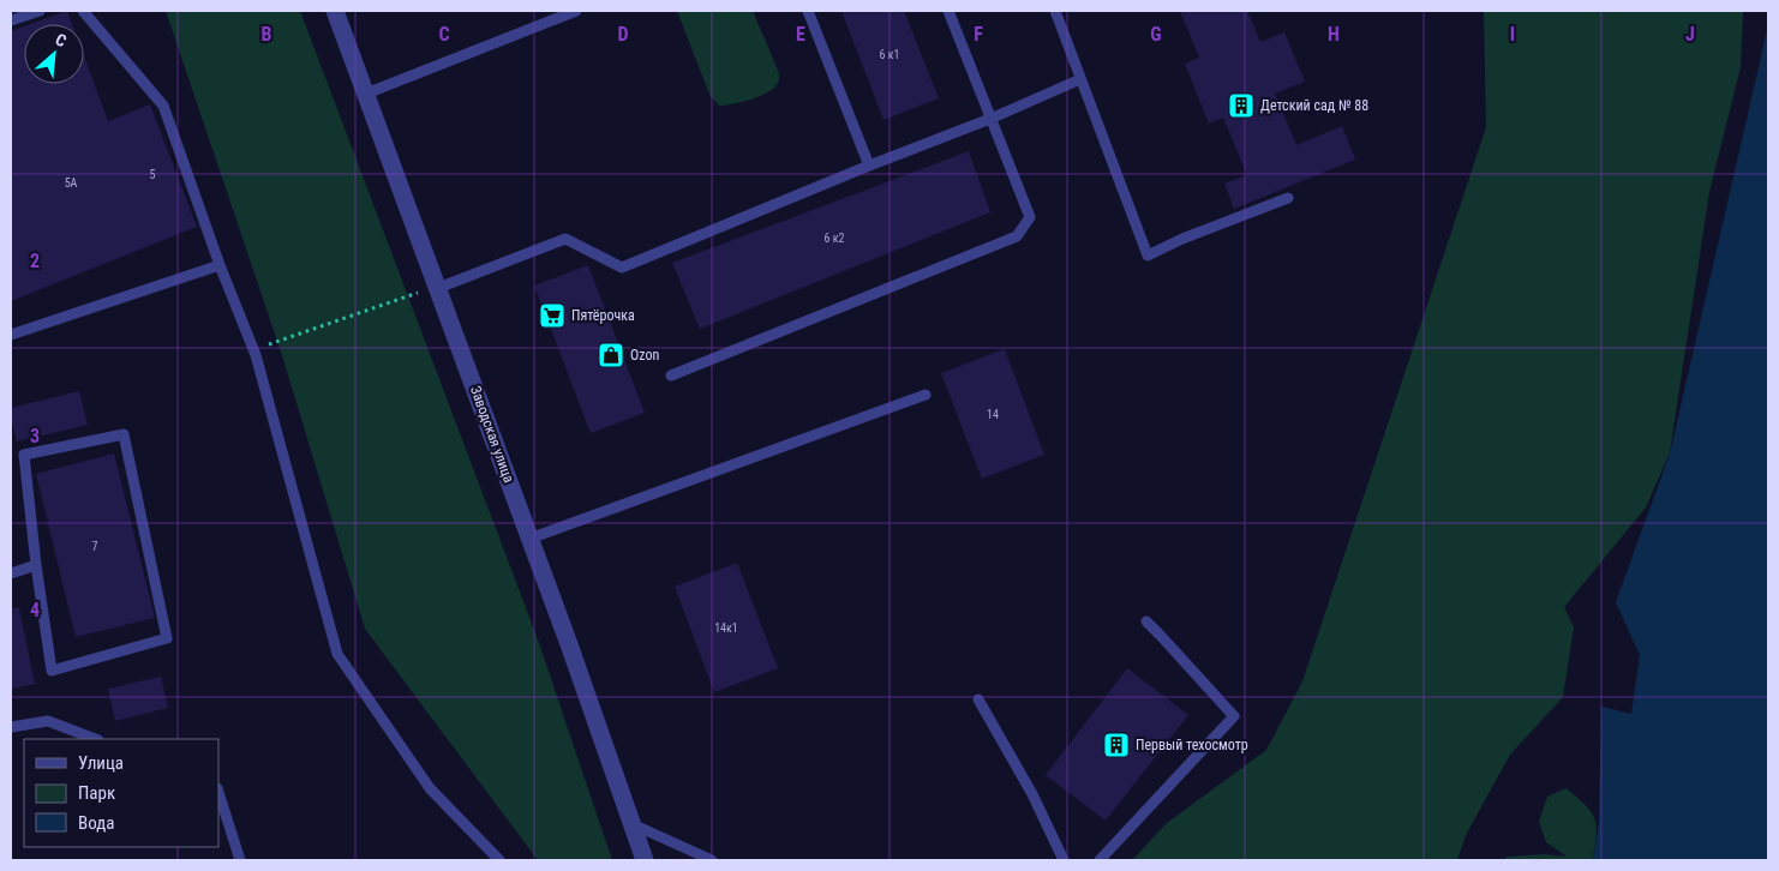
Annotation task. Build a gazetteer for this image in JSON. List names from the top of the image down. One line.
{"streets":{"street":["Заводская улица"]},"places":{"building":["Детский сад № 88","Первый техосмотр"],"supermarket":["Пятёрочка"],"shop":["Ozon"]},"house_numbers":["6 к1","5","5А","6 к2","14","7","14к1"],"legend":["Улица","Парк","Вода"],"north":"top right","grid":{"columns":["B","C","D","E","F","G","H","I","J"],"rows":["2","3","4"]}}
